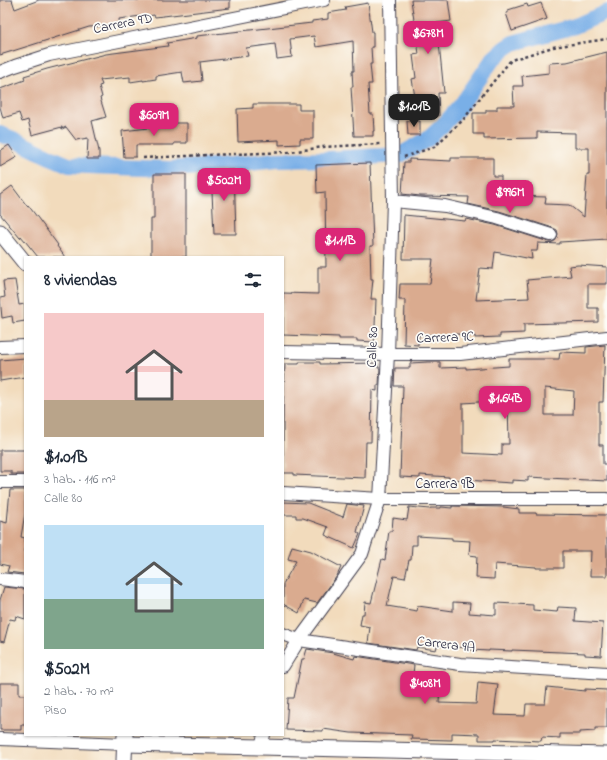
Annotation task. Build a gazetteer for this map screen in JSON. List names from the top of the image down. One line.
{"streets":{"street":["Carrera 9D","Carrera 9C","Calle 80","Carrera 9B","Carrera 9A"]},"crossings":[["Carrera 9C","Calle 80"],["Calle 80","Carrera 9B"],["Calle 80","Carrera 9A"]],"page":{"price":["$678M","$1.01B","$609M","$502M","$996M","$1.11B","$1.64B","$408M"],"heading":"8 viviendas","list":[{"name":"$1.01B","note":"3 hab. · 116 m² · Calle 80"},{"name":"$502M","note":"2 hab. · 70 m² · Piso"}]}}
